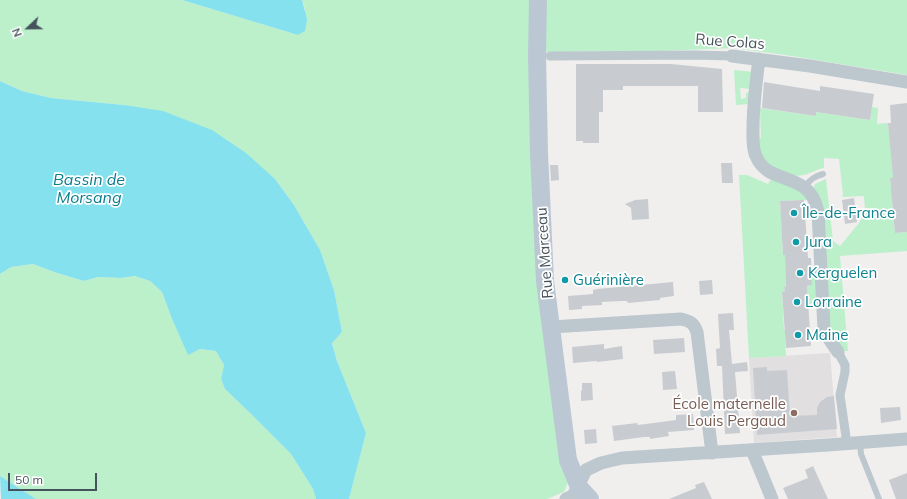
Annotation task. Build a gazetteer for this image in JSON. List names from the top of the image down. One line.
{"streets":{"main road":["Rue Marceau"],"street":["Rue Colas"]},"water":["Bassin de Morsang"],"places":["Île-de-France","Jura","Kerguelen","Guérinière","Lorraine","Maine","École maternelle Louis Pergaud"],"scale_bar":"50 m","north":"left"}
